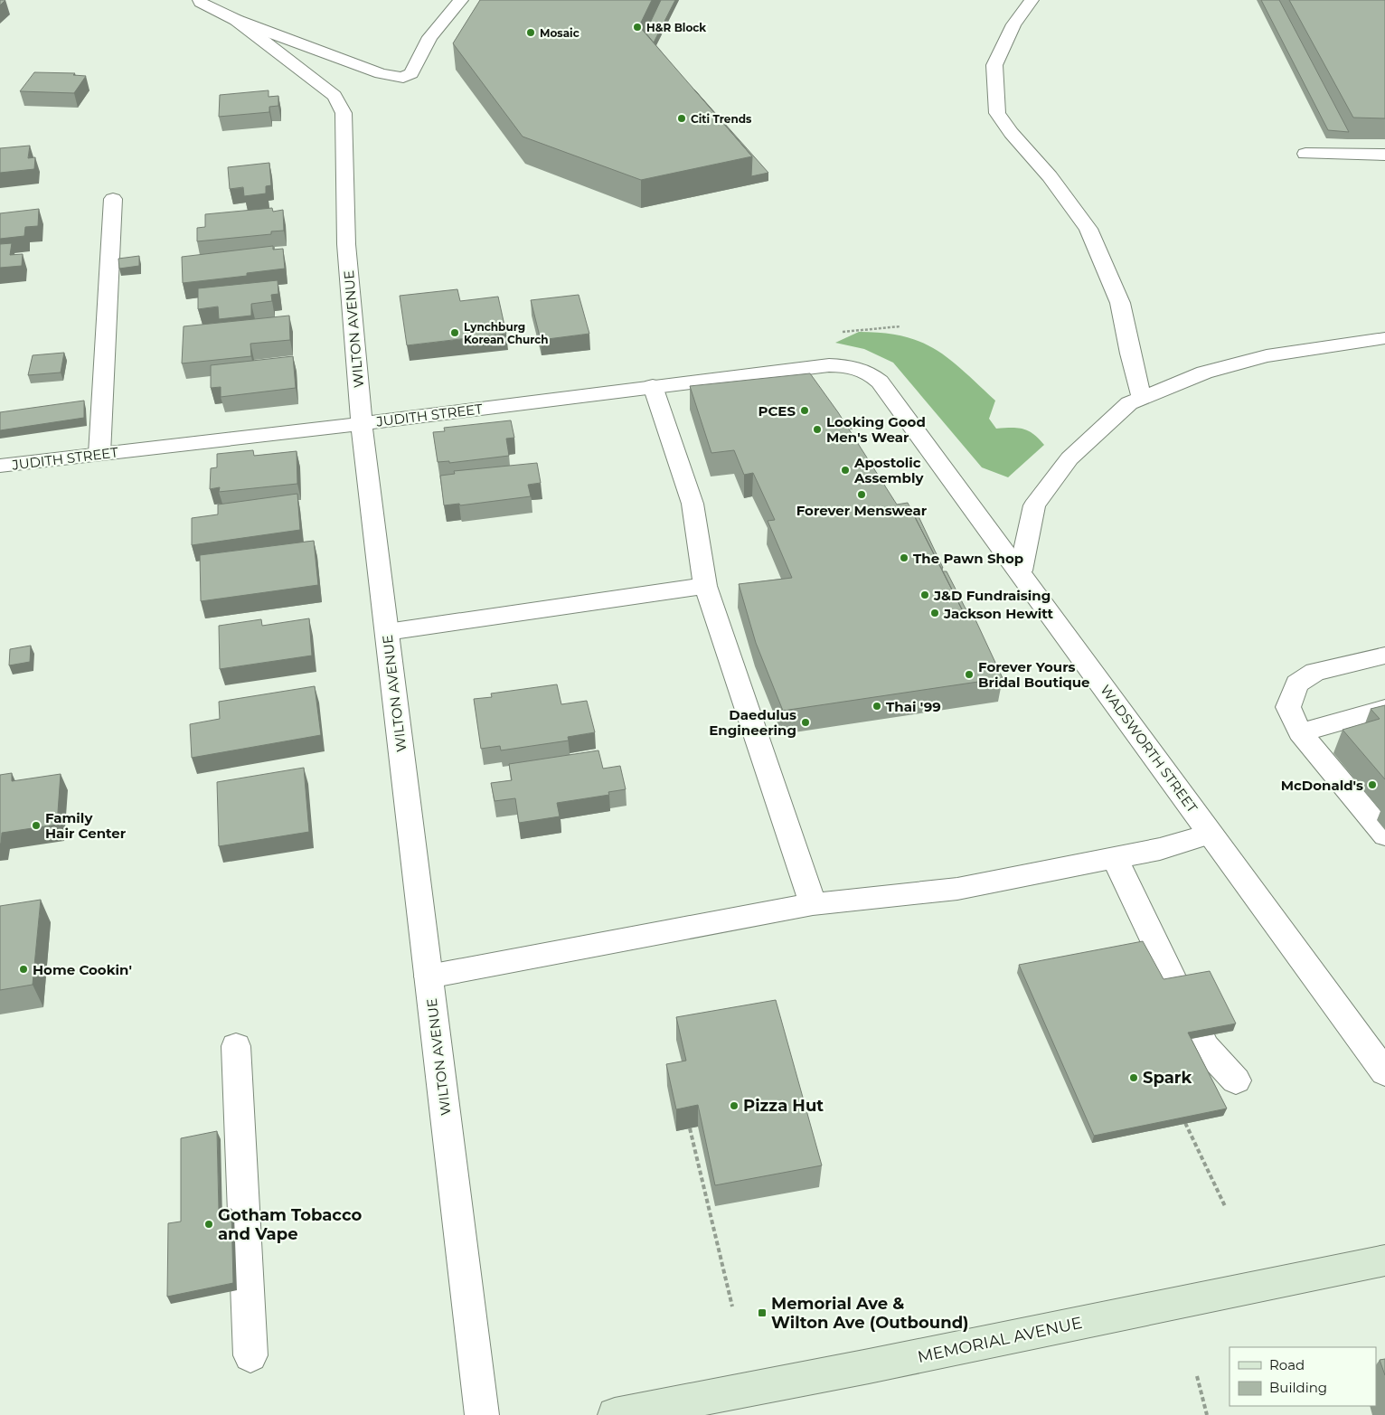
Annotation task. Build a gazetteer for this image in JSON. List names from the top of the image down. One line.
{"streets":{"main road":["MEMORIAL AVENUE"],"street":["WILTON AVENUE","JUDITH STREET","WADSWORTH STREET"]},"crossings":[["WILTON AVENUE","JUDITH STREET"],["JUDITH STREET","WADSWORTH STREET"]],"places":{"other":["H&R Block","Mosaic","Citi Trends","Lynchburg Korean Church","PCES","Looking Good Men's Wear","Apostolic Assembly","Forever Menswear","The Pawn Shop","J&D Fundraising","Jackson Hewitt","Forever Yours Bridal Boutique","Thai '99","Daedulus Engineering","McDonald's","Family Hair Center","Home Cookin'","Spark","Pizza Hut","Gotham Tobacco and Vape"],"transit":["Memorial Ave & Wilton Ave (Outbound)"]},"legend":["Road","Building"]}
